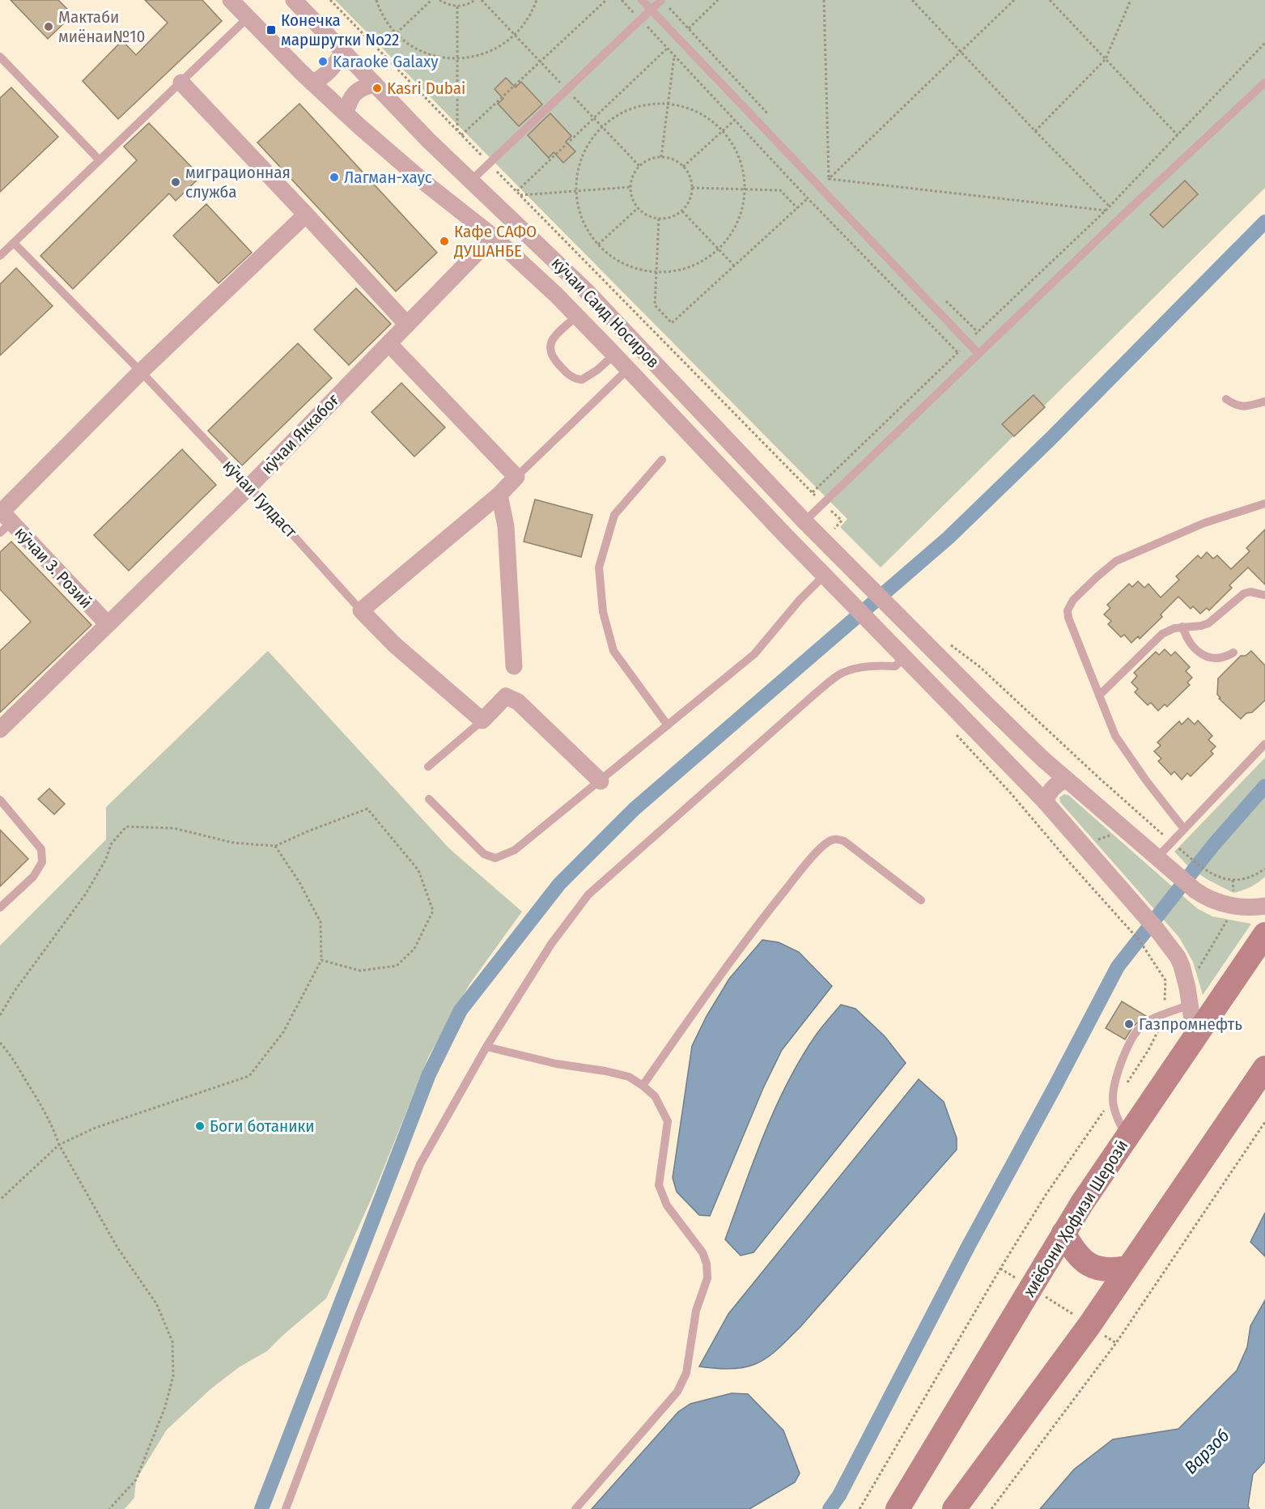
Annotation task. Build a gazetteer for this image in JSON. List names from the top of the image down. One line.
{"streets":{"main road":["хиёбони Ҳофизи Шерозӣ"],"street":["кӯчаи Саид Носиров","кӯчаи Яккабоғ","кӯчаи З. Розий"],"lane":["кӯчаи Гулдаст"]},"crossings":[["кӯчаи Саид Носиров","кӯчаи Яккабоғ"],["кӯчаи Саид Носиров","хиёбони Ҳофизи Шерозӣ"],["кӯчаи Яккабоғ","кӯчаи Гулдаст"],["кӯчаи Яккабоғ","кӯчаи З. Розий"]],"water":["Варзоб"],"places":{"other":["Мактаби миёнаи№10","Karaoke Galaxy","Kasri Dubai","Лагман-хаус","миграционная служба","Кафе САФО ДУШАНБЕ","Газпромнефть","Боги ботаники"],"transit":["Конечка маршрутки No22"]}}
